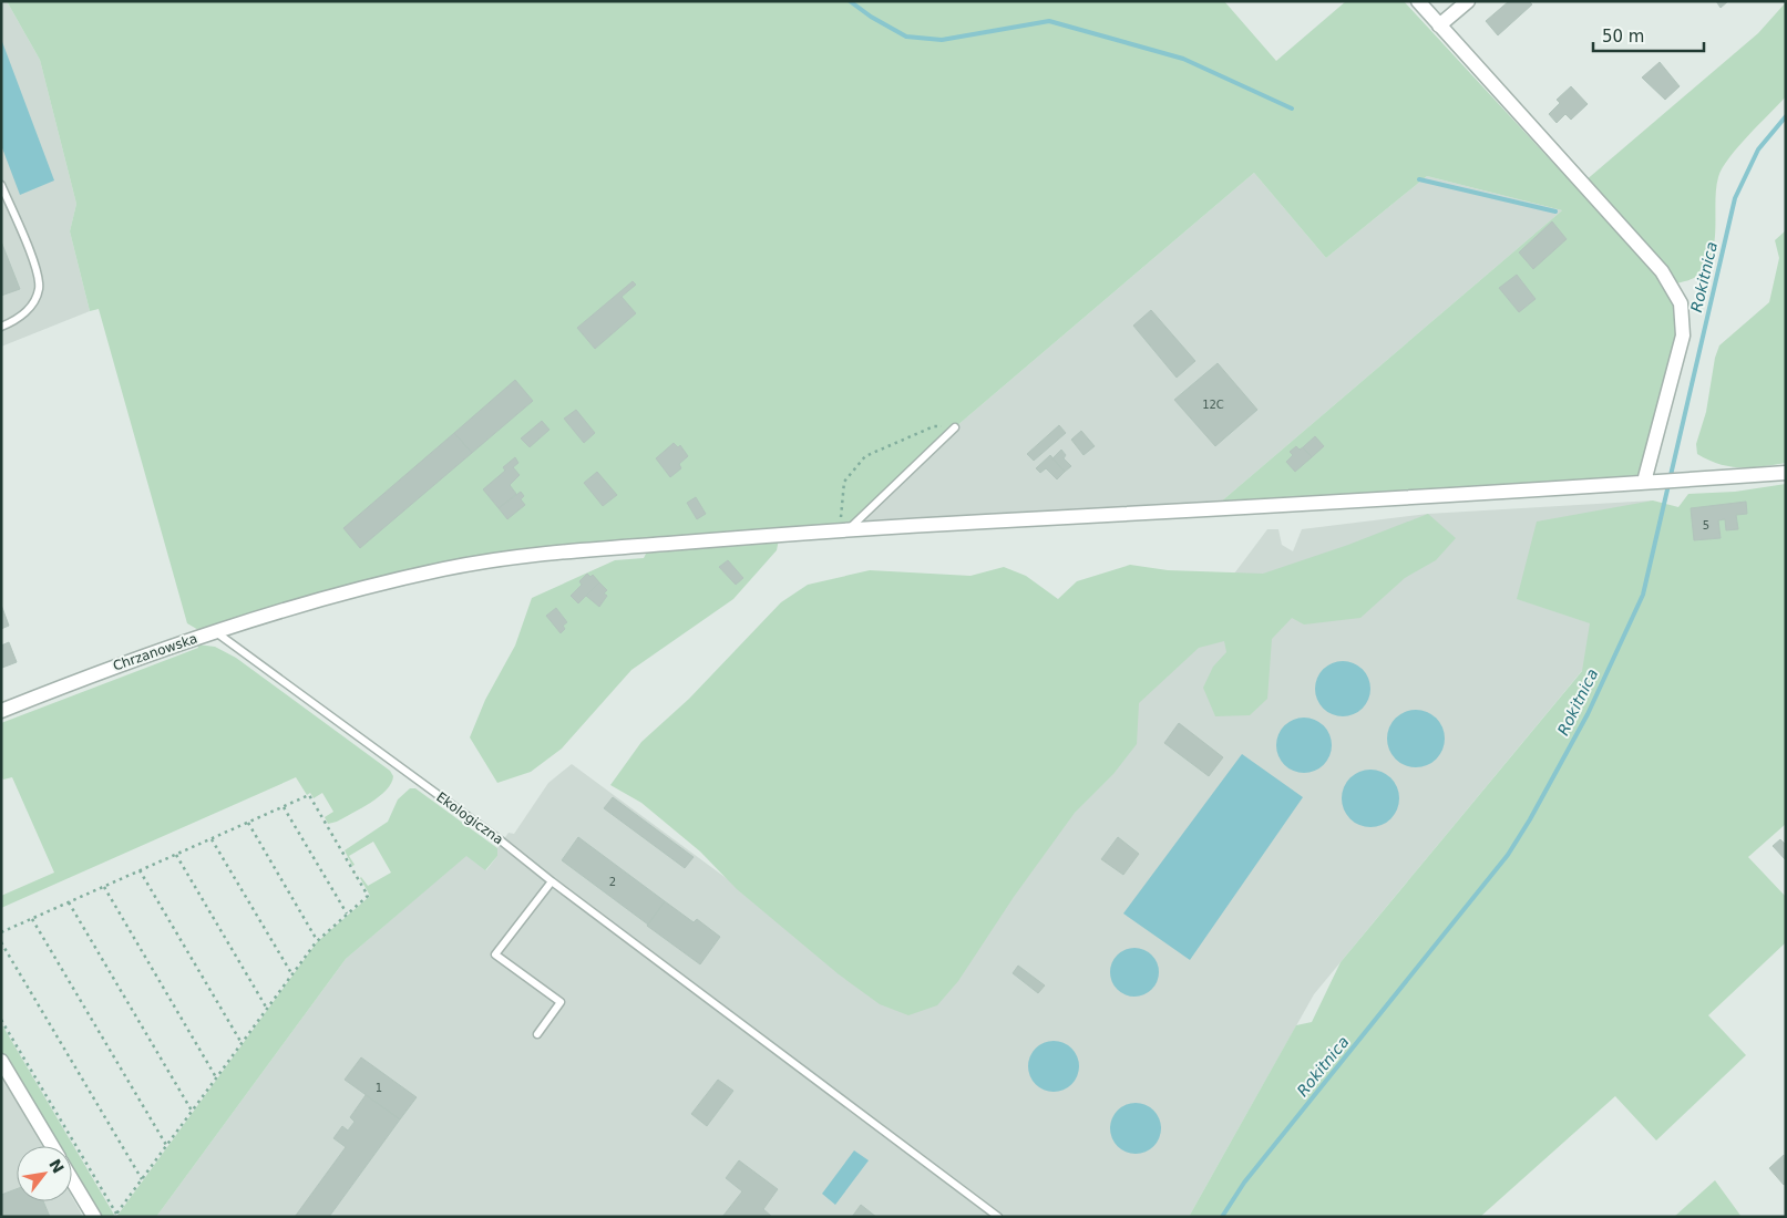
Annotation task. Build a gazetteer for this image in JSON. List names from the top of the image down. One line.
{"streets":{"street":["Chrzanowska"],"lane":["Ekologiczna"]},"crossings":[["Chrzanowska","Ekologiczna"]],"water":["Rokitnica"],"house_numbers":["12C","5","2","1"],"scale_bar":"50 m","north":"top right"}
